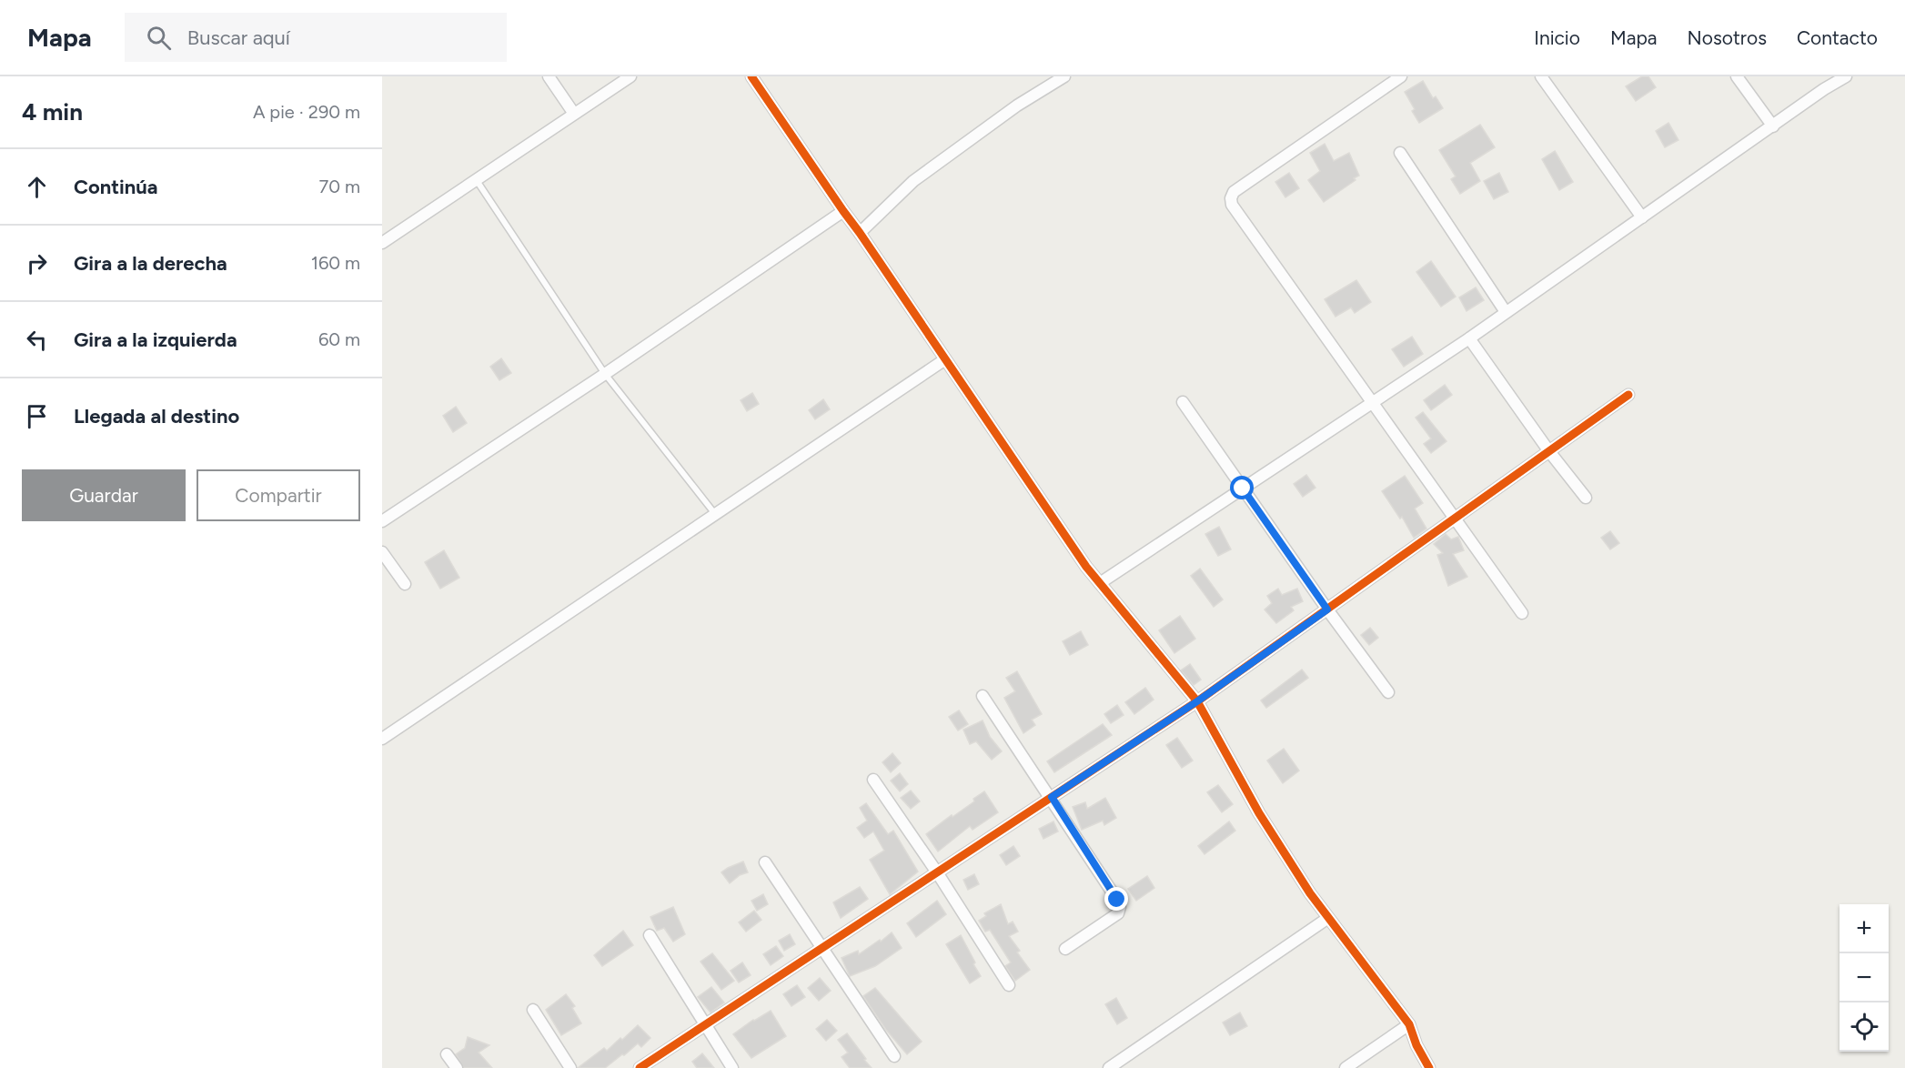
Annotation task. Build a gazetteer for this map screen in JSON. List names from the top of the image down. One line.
{"page":{"header":"Mapa","search":"Buscar aquí","nav":["Inicio","Mapa","Nosotros","Contacto"],"heading":["4 min","A pie · 290 m"],"list":[["Continúa","70 m"],["Gira a la derecha","160 m"],["Gira a la izquierda","60 m"],"Llegada al destino"],"buttons":["Guardar","Compartir"],"map_buttons":["+","−"]}}
